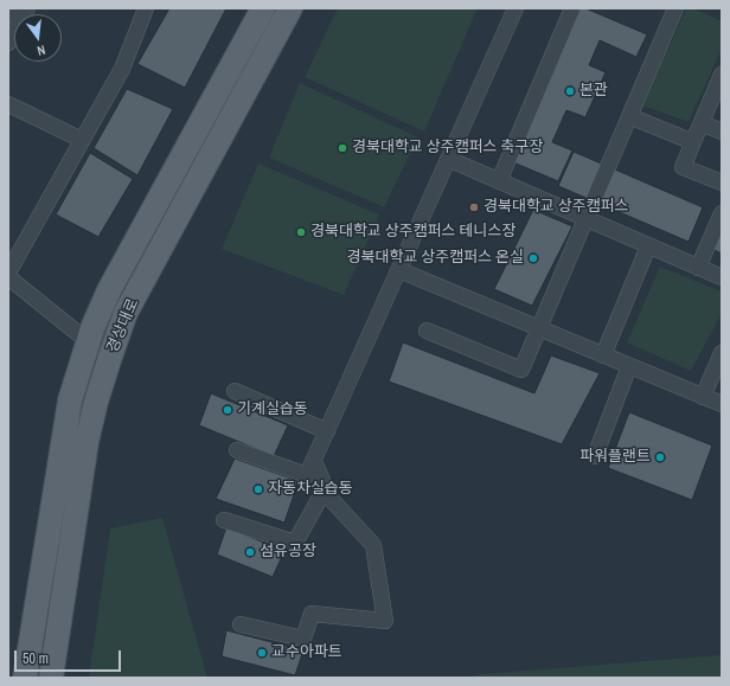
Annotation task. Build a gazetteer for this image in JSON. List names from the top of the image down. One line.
{"streets":{"main road":["경상대로"]},"places":["본관","경북대학교 상주캠퍼스 축구장","경북대학교 상주캠퍼스","경북대학교 상주캠퍼스 테니스장","경북대학교 상주캠퍼스 온실","기계실습동","파워플랜트","자동차실습동","섬유공장","교수아파트"],"scale_bar":"50 m","north":"bottom"}
